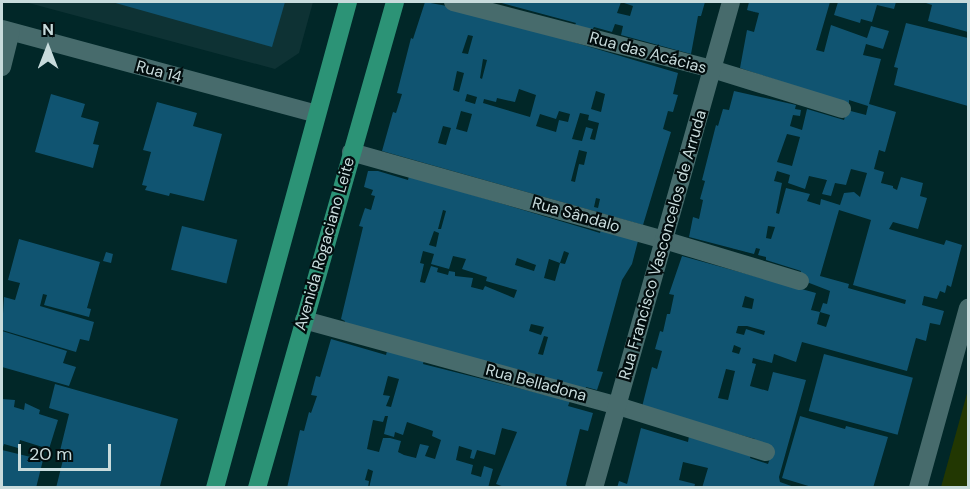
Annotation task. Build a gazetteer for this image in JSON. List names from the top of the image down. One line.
{"streets":{"main road":["Avenida Rogaciano Leite"],"street":["Rua das Acácias","Rua 14","Rua Sândalo","Rua Francisco Vasconcelos de Arruda","Rua Belladona"]},"crossings":[["Rua das Acácias","Rua Francisco Vasconcelos de Arruda"],["Rua Sândalo","Avenida Rogaciano Leite"],["Rua Sândalo","Rua Francisco Vasconcelos de Arruda"],["Avenida Rogaciano Leite","Rua Belladona"],["Rua Francisco Vasconcelos de Arruda","Rua Belladona"]],"scale_bar":"20 m","north":"top"}
